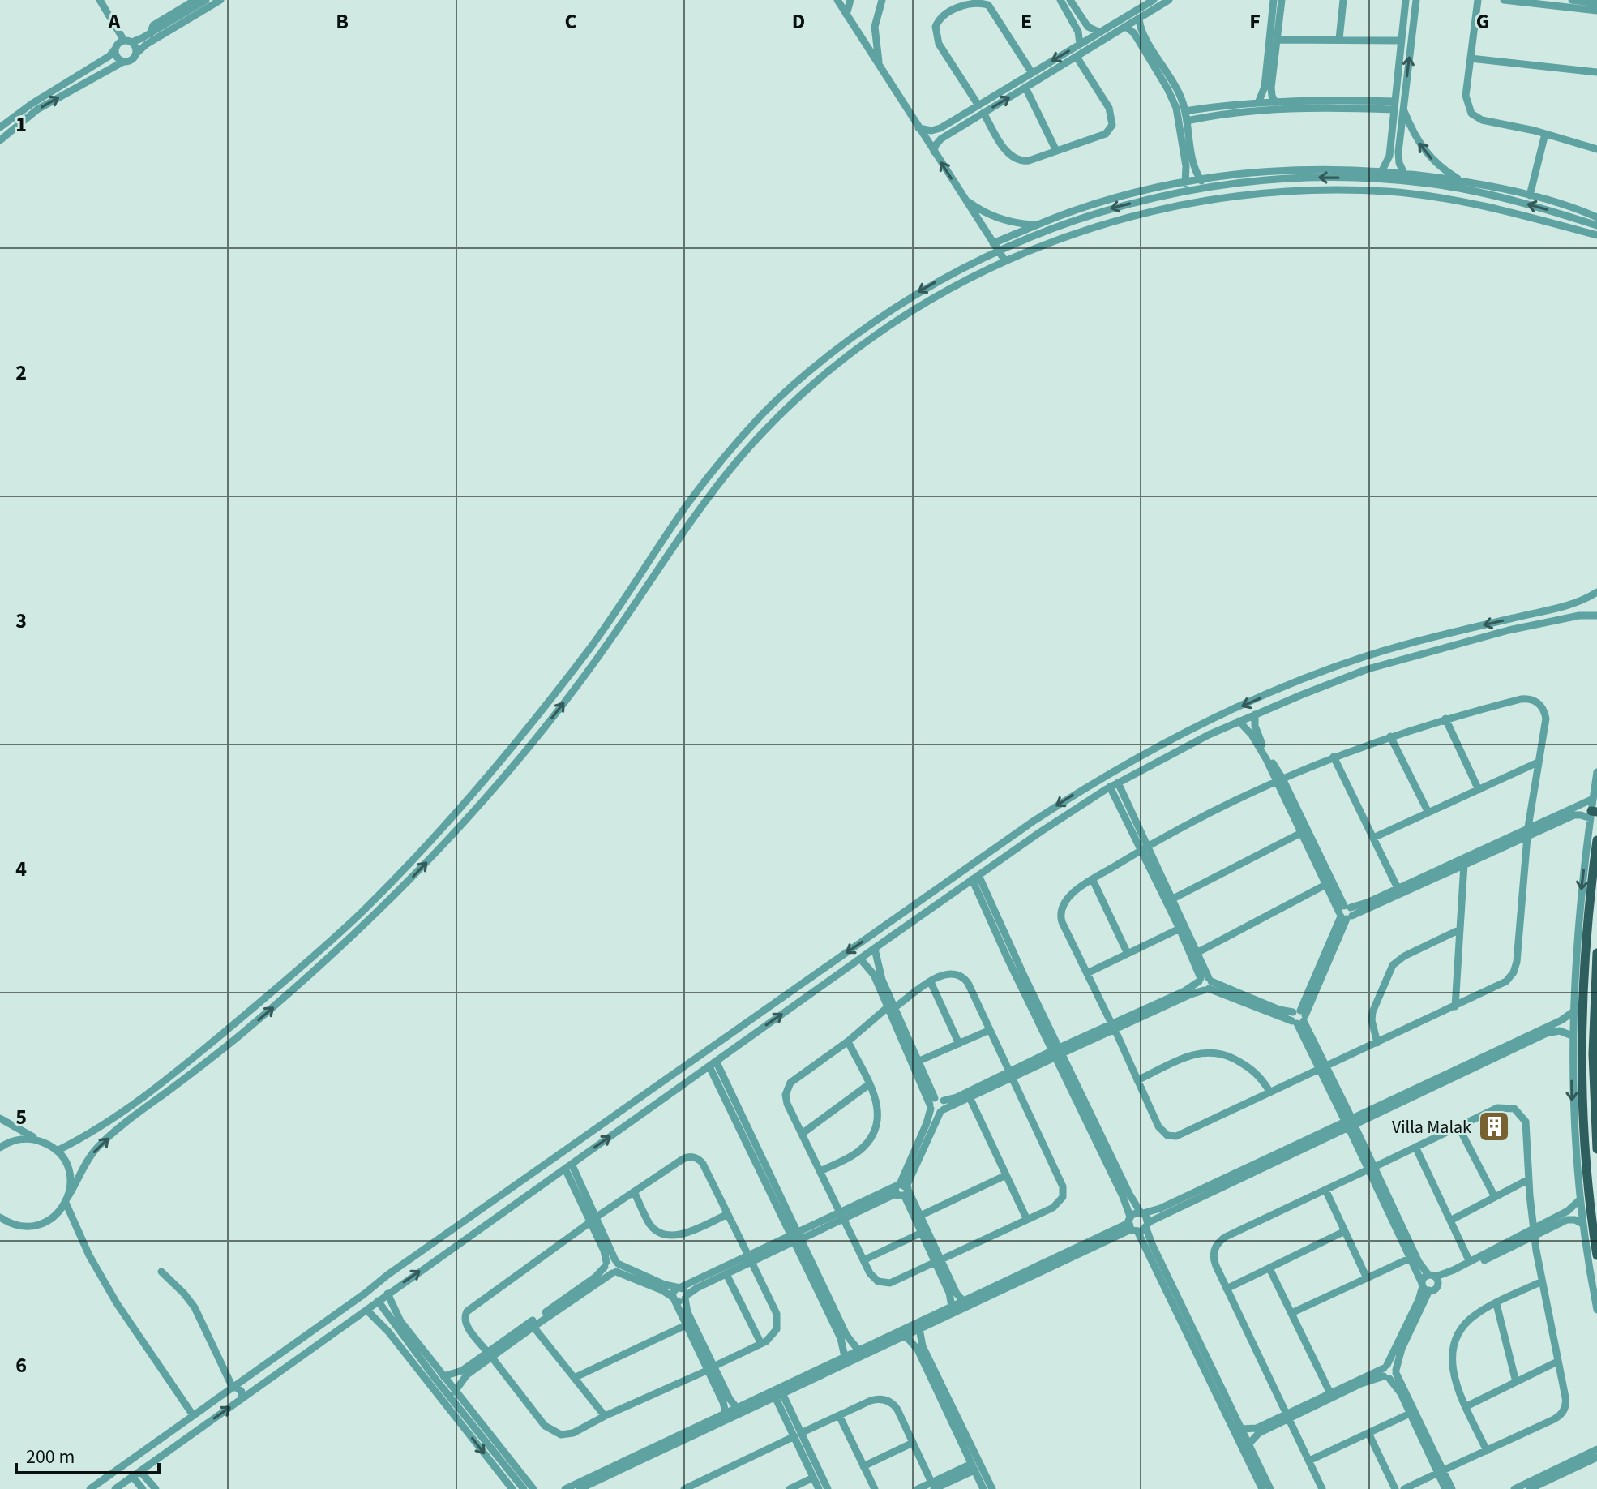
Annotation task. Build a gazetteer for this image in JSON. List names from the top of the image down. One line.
{"places":{"building":["Villa Malak"]},"scale_bar":"200 m","grid":{"columns":["A","B","C","D","E","F","G"],"rows":["1","2","3","4","5","6"]}}
